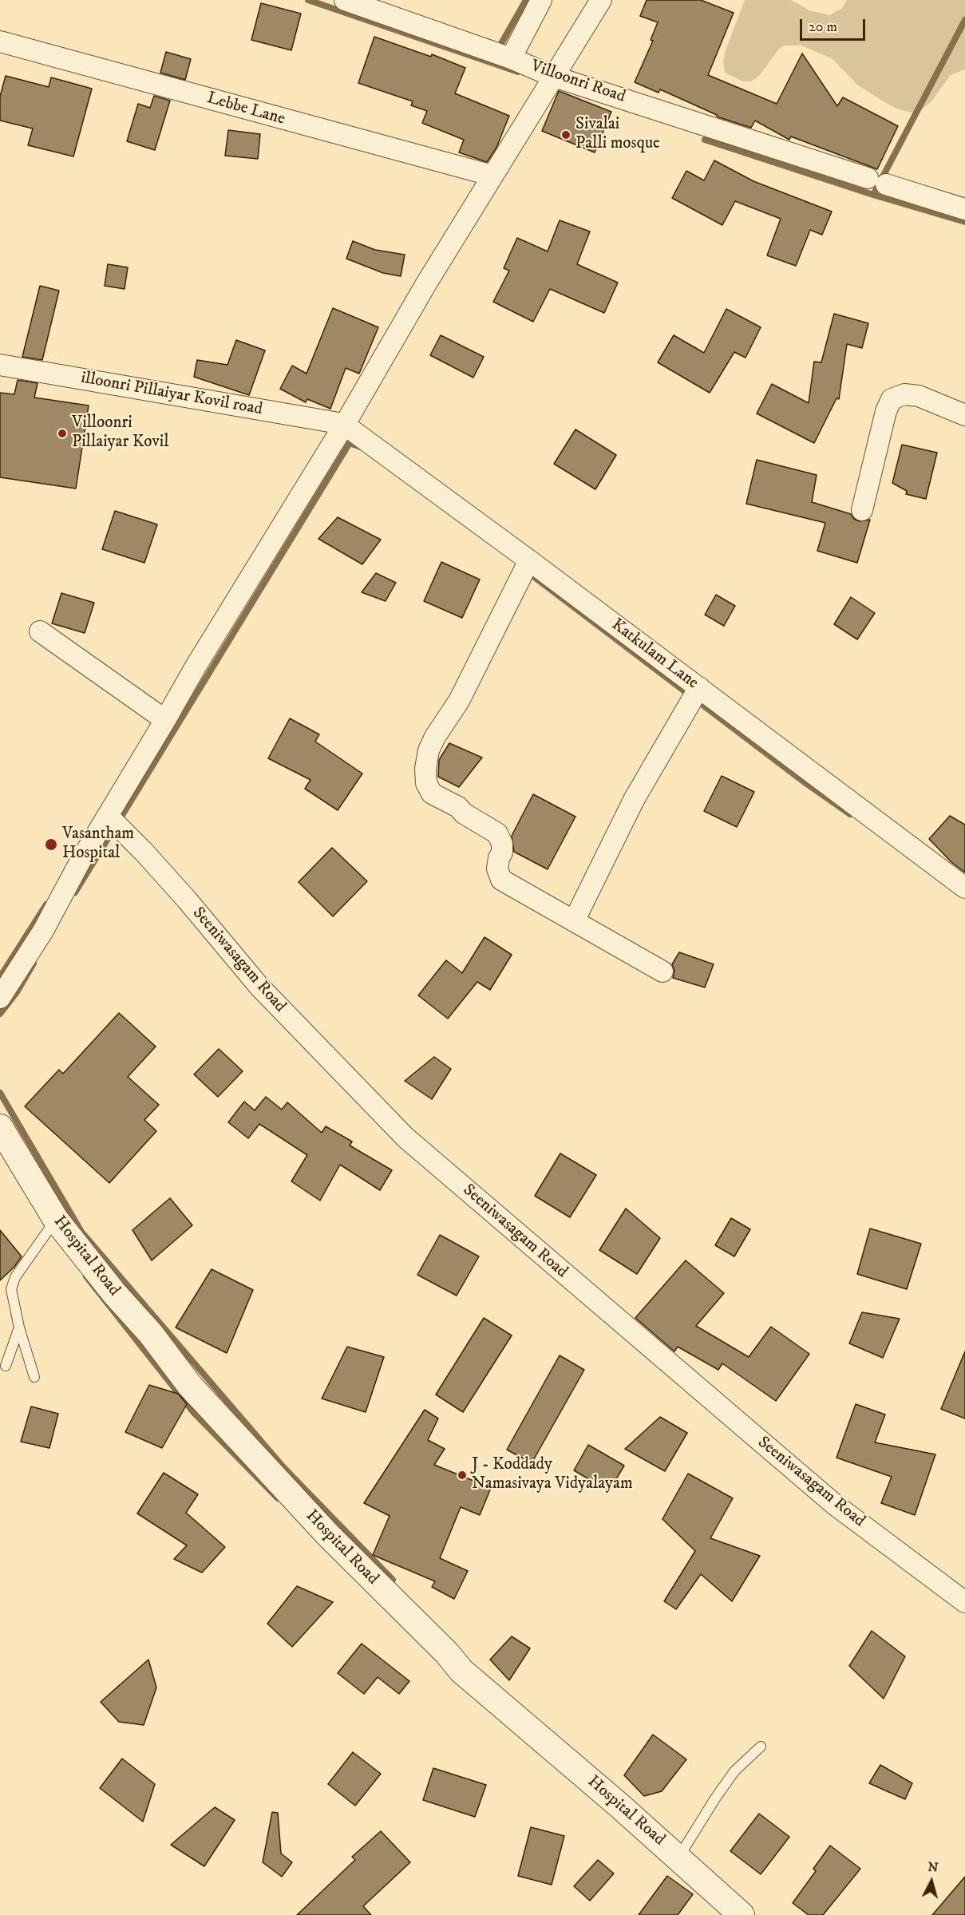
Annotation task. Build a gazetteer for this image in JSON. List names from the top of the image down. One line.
{"streets":{"street":["Villoonri Road","Lebbe Lane","illoonri Pillaiyar Kovil road","Katkulam Lane","Seeniwasagam Road","Hospital Road"]},"crossings":[["illoonri Pillaiyar Kovil road","Katkulam Lane"]],"places":["Sivalai Palli mosque","Villoonri Pillaiyar Kovil","Vasantham Hospital","J - Koddady Namasivaya Vidyalayam"],"scale_bar":"20 m","north":"top"}
